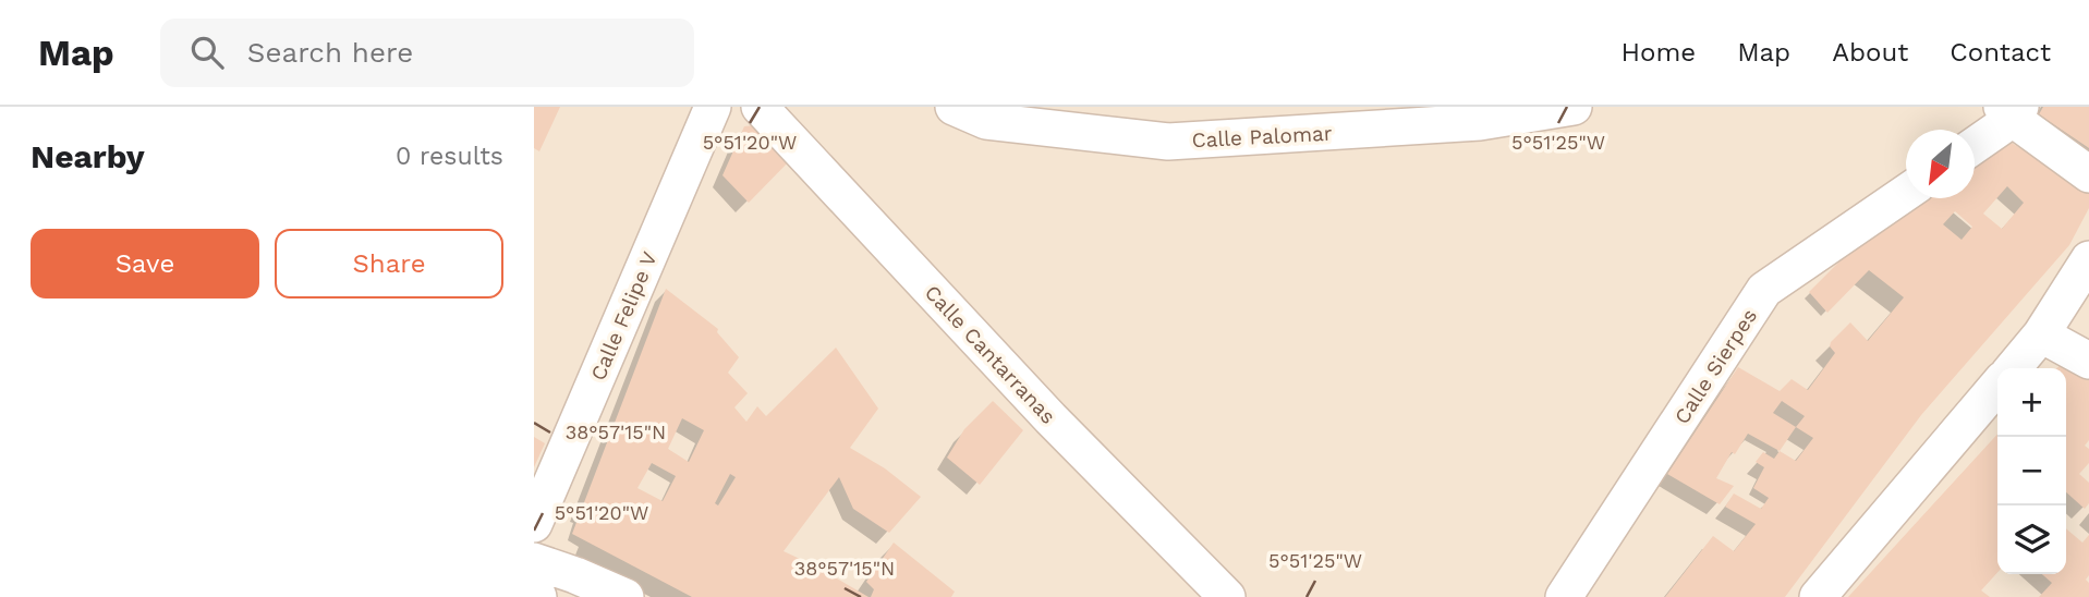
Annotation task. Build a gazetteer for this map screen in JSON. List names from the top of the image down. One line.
{"streets":{"street":["Calle Palomar","Calle Felipe V","Calle Cantarranas","Calle Sierpes"]},"north":"bottom left","page":{"header":"Map","search":"Search here","nav":["Home","Map","About","Contact"],"heading":["Nearby","0 results"],"buttons":["Save","Share"],"map_buttons":["+","−"]},"coordinates":["5°51'20\"W","5°51'25\"W","38°57'15\"N"]}
